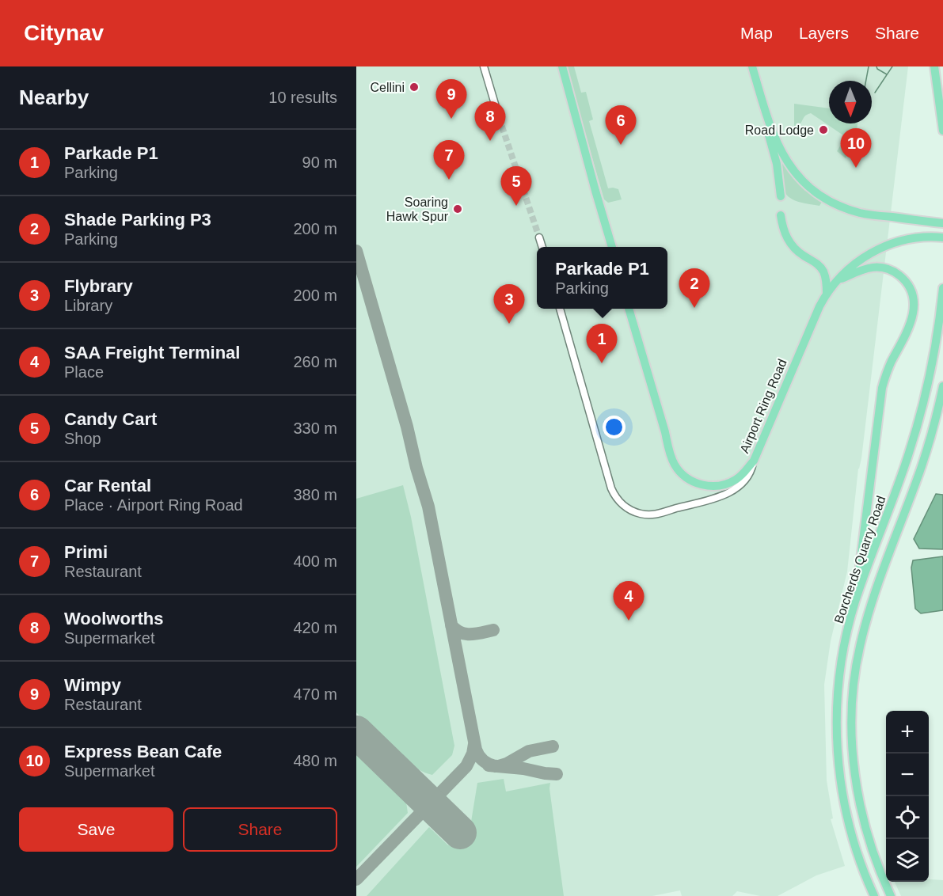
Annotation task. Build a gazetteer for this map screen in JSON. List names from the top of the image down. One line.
{"streets":{"main road":["Airport Ring Road","Borcherds Quarry Road"]},"places":["Cellini","Road Lodge","Soaring Hawk Spur"],"north":"bottom","page":{"header":"Citynav","nav":["Map","Layers","Share"],"heading":["Nearby","10 results"],"pins":["9","8","6","10","7","5","2","3","1","4"],"list":[{"mark":"1","name":"Parkade P1","note":"Parking","value":"90 m"},{"mark":"2","name":"Shade Parking P3","note":"Parking","value":"200 m"},{"mark":"3","name":"Flybrary","note":"Library","value":"200 m"},{"mark":"4","name":"SAA Freight Terminal","note":"Place","value":"260 m"},{"mark":"5","name":"Candy Cart","note":"Shop","value":"330 m"},{"mark":"6","name":"Car Rental","note":"Place · Airport Ring Road","value":"380 m"},{"mark":"7","name":"Primi","note":"Restaurant","value":"400 m"},{"mark":"8","name":"Woolworths","note":"Supermarket","value":"420 m"},{"mark":"9","name":"Wimpy","note":"Restaurant","value":"470 m"},{"mark":"10","name":"Express Bean Cafe","note":"Supermarket","value":"480 m"}],"popup":["Parkade P1","Parking"],"map_buttons":["+","−"],"buttons":["Save","Share"]}}
